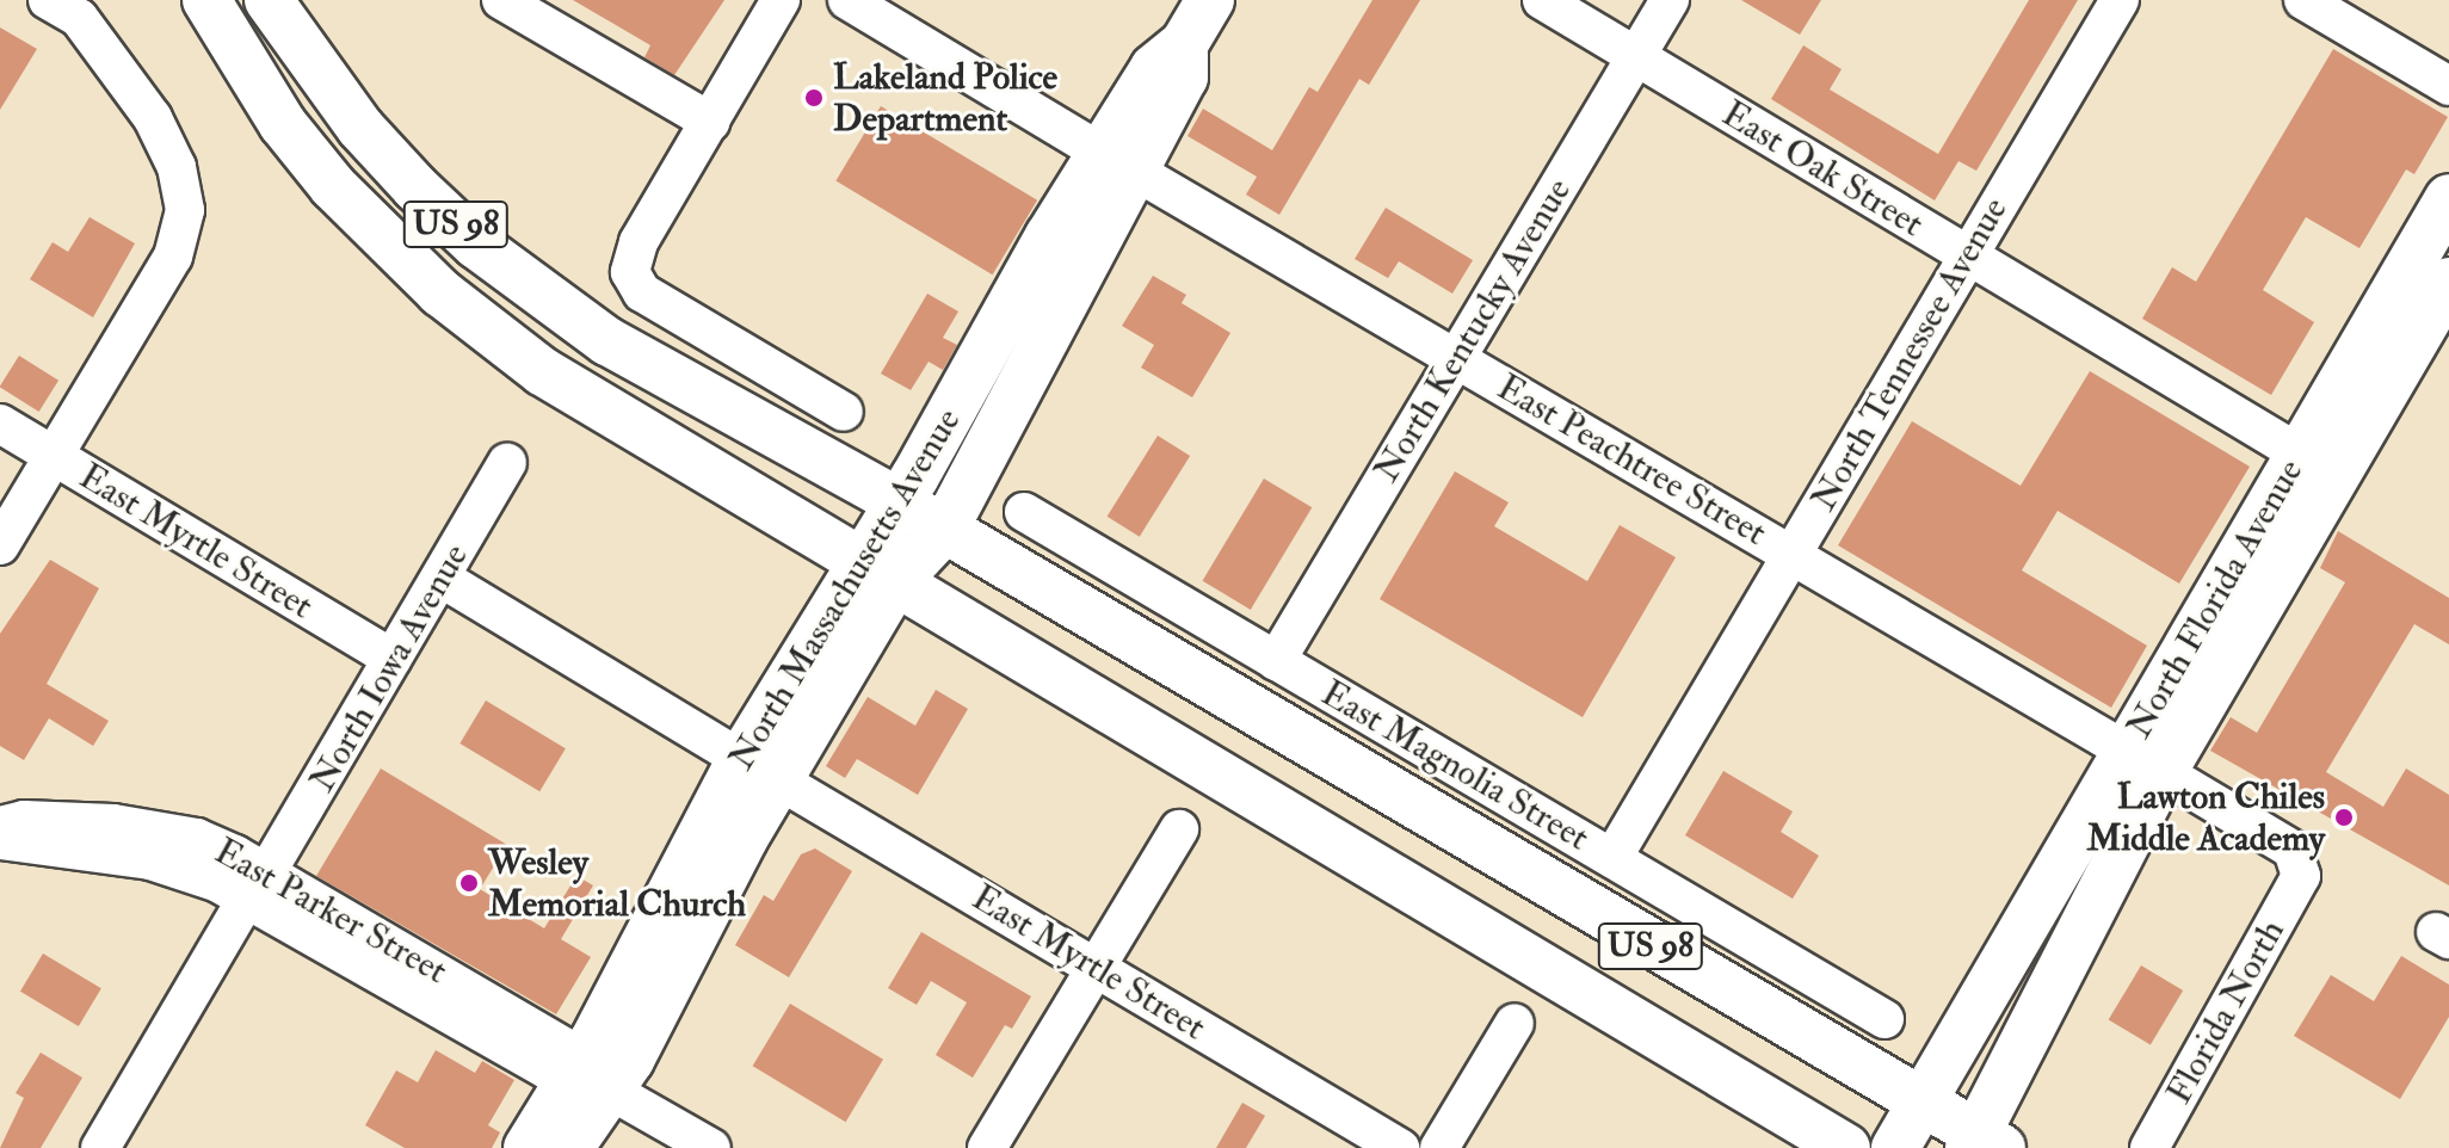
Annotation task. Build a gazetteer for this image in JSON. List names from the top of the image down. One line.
{"streets":{"main road":["US 98","North Massachusetts Avenue","North Florida Avenue"],"street":["East Oak Street","North Kentucky Avenue","North Tennessee Avenue","East Peachtree Street","East Myrtle Street","North Iowa Avenue","East Magnolia Street","East Parker Street","Florida North"]},"crossings":[["East Oak Street","North Kentucky Avenue"],["East Oak Street","North Tennessee Avenue"],["East Oak Street","North Florida Avenue"],["US 98","North Massachusetts Avenue"],["US 98","North Florida Avenue"],["North Kentucky Avenue","East Peachtree Street"],["North Kentucky Avenue","East Magnolia Street"],["North Tennessee Avenue","East Peachtree Street"],["North Tennessee Avenue","East Magnolia Street"],["East Peachtree Street","North Massachusetts Avenue"],["East Peachtree Street","North Florida Avenue"],["East Peachtree Street","Florida North"],["East Myrtle Street","North Massachusetts Avenue"],["East Myrtle Street","North Iowa Avenue"],["North Massachusetts Avenue","East Parker Street"],["North Iowa Avenue","East Parker Street"]],"places":["Lakeland Police Department","Lawton Chiles Middle Academy","Wesley Memorial Church"]}
